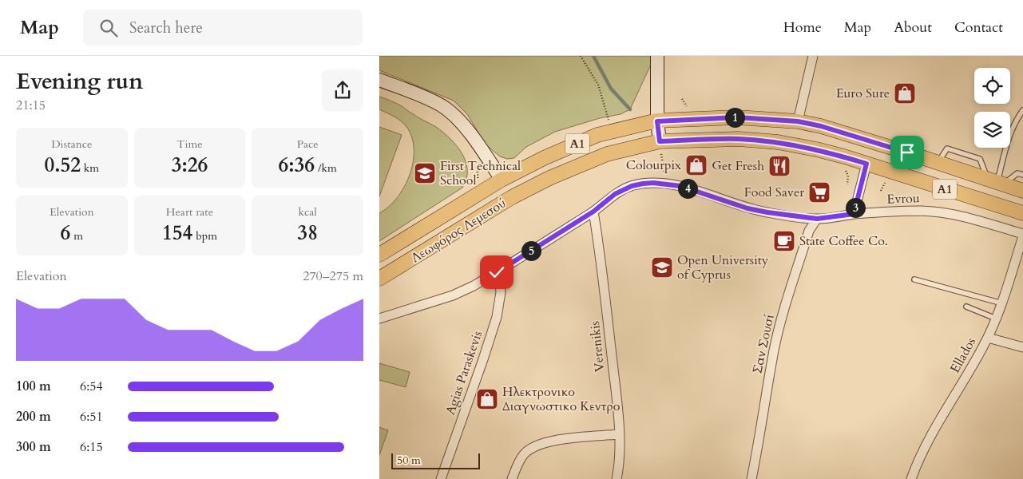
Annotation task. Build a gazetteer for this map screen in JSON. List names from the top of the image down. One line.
{"streets":{"main road":["A1","Λεωφόρος Λεμεσού"],"street":["Evrou","Σαν Σουσί","Verenikis","Ellados","Agias Paraskevis"]},"crossings":[["Evrou","Σαν Σουσί"],["Evrou","Verenikis"],["Evrou","Ellados"],["Evrou","Agias Paraskevis"]],"places":{"shop":["Euro Sure","Colourpix","Ηλεκτρονικο Διαγνωστικο Κεντρο"],"restaurant":["Get Fresh"],"school or university":["First Technical School","Open University of Cyprus"],"supermarket":["Food Saver"],"cafe":["State Coffee Co."]},"scale_bar":"50 m","page":{"header":"Map","search":"Search here","nav":["Home","Map","About","Contact"],"heading":["Evening run","21:15"],"pins":["1","4","3","5"],"stats":[["Distance","0.52 km"],["Time","3:26"],["Pace","6:36 /km"],["Elevation","6 m"],["Heart rate","154 bpm"],["kcal","38"]],"chart":["Elevation","270–275 m"],"list":[{"name":"100 m","note":"6:54"},{"name":"200 m","note":"6:51"},{"name":"300 m","note":"6:15"}],"scale":"50 m"}}
